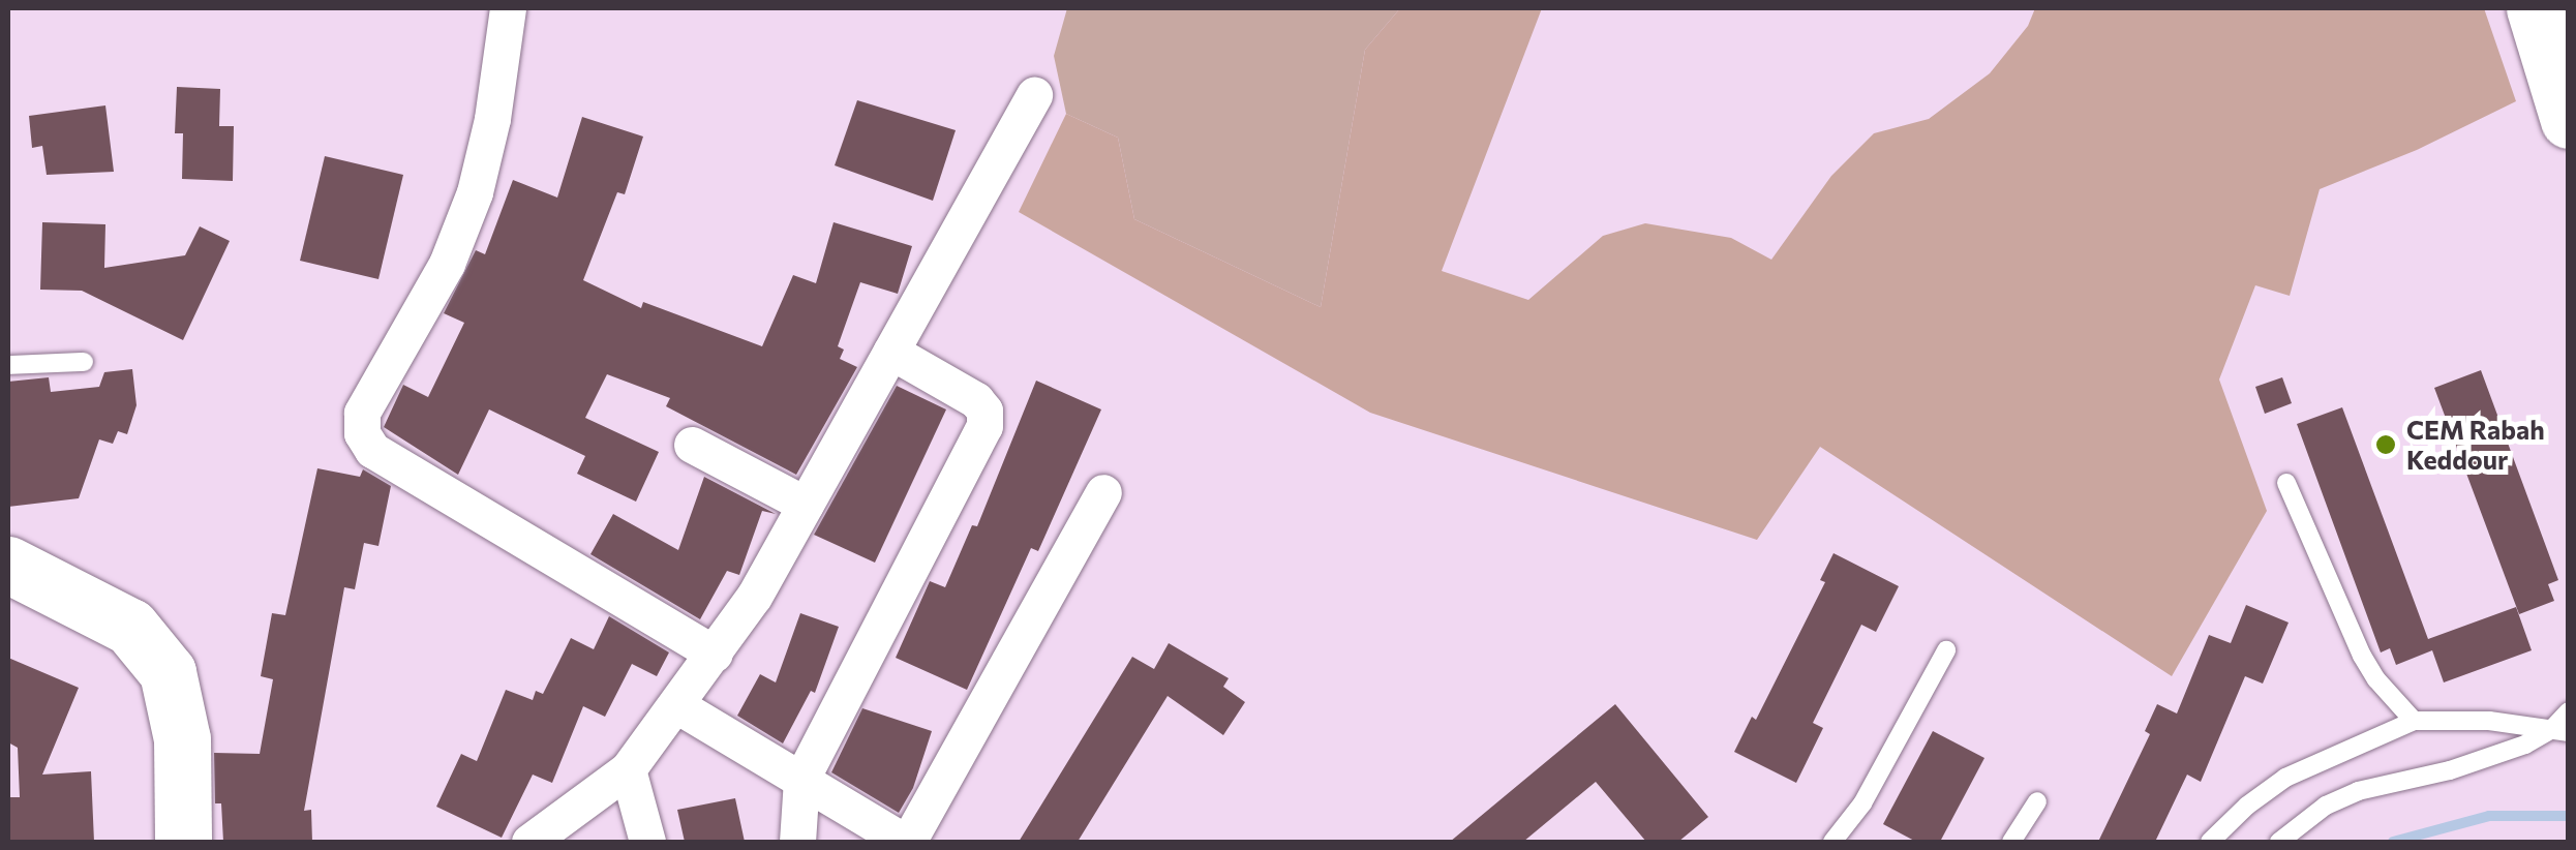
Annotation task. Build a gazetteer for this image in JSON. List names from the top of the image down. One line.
{"places":["CEM Rabah Keddour"]}
